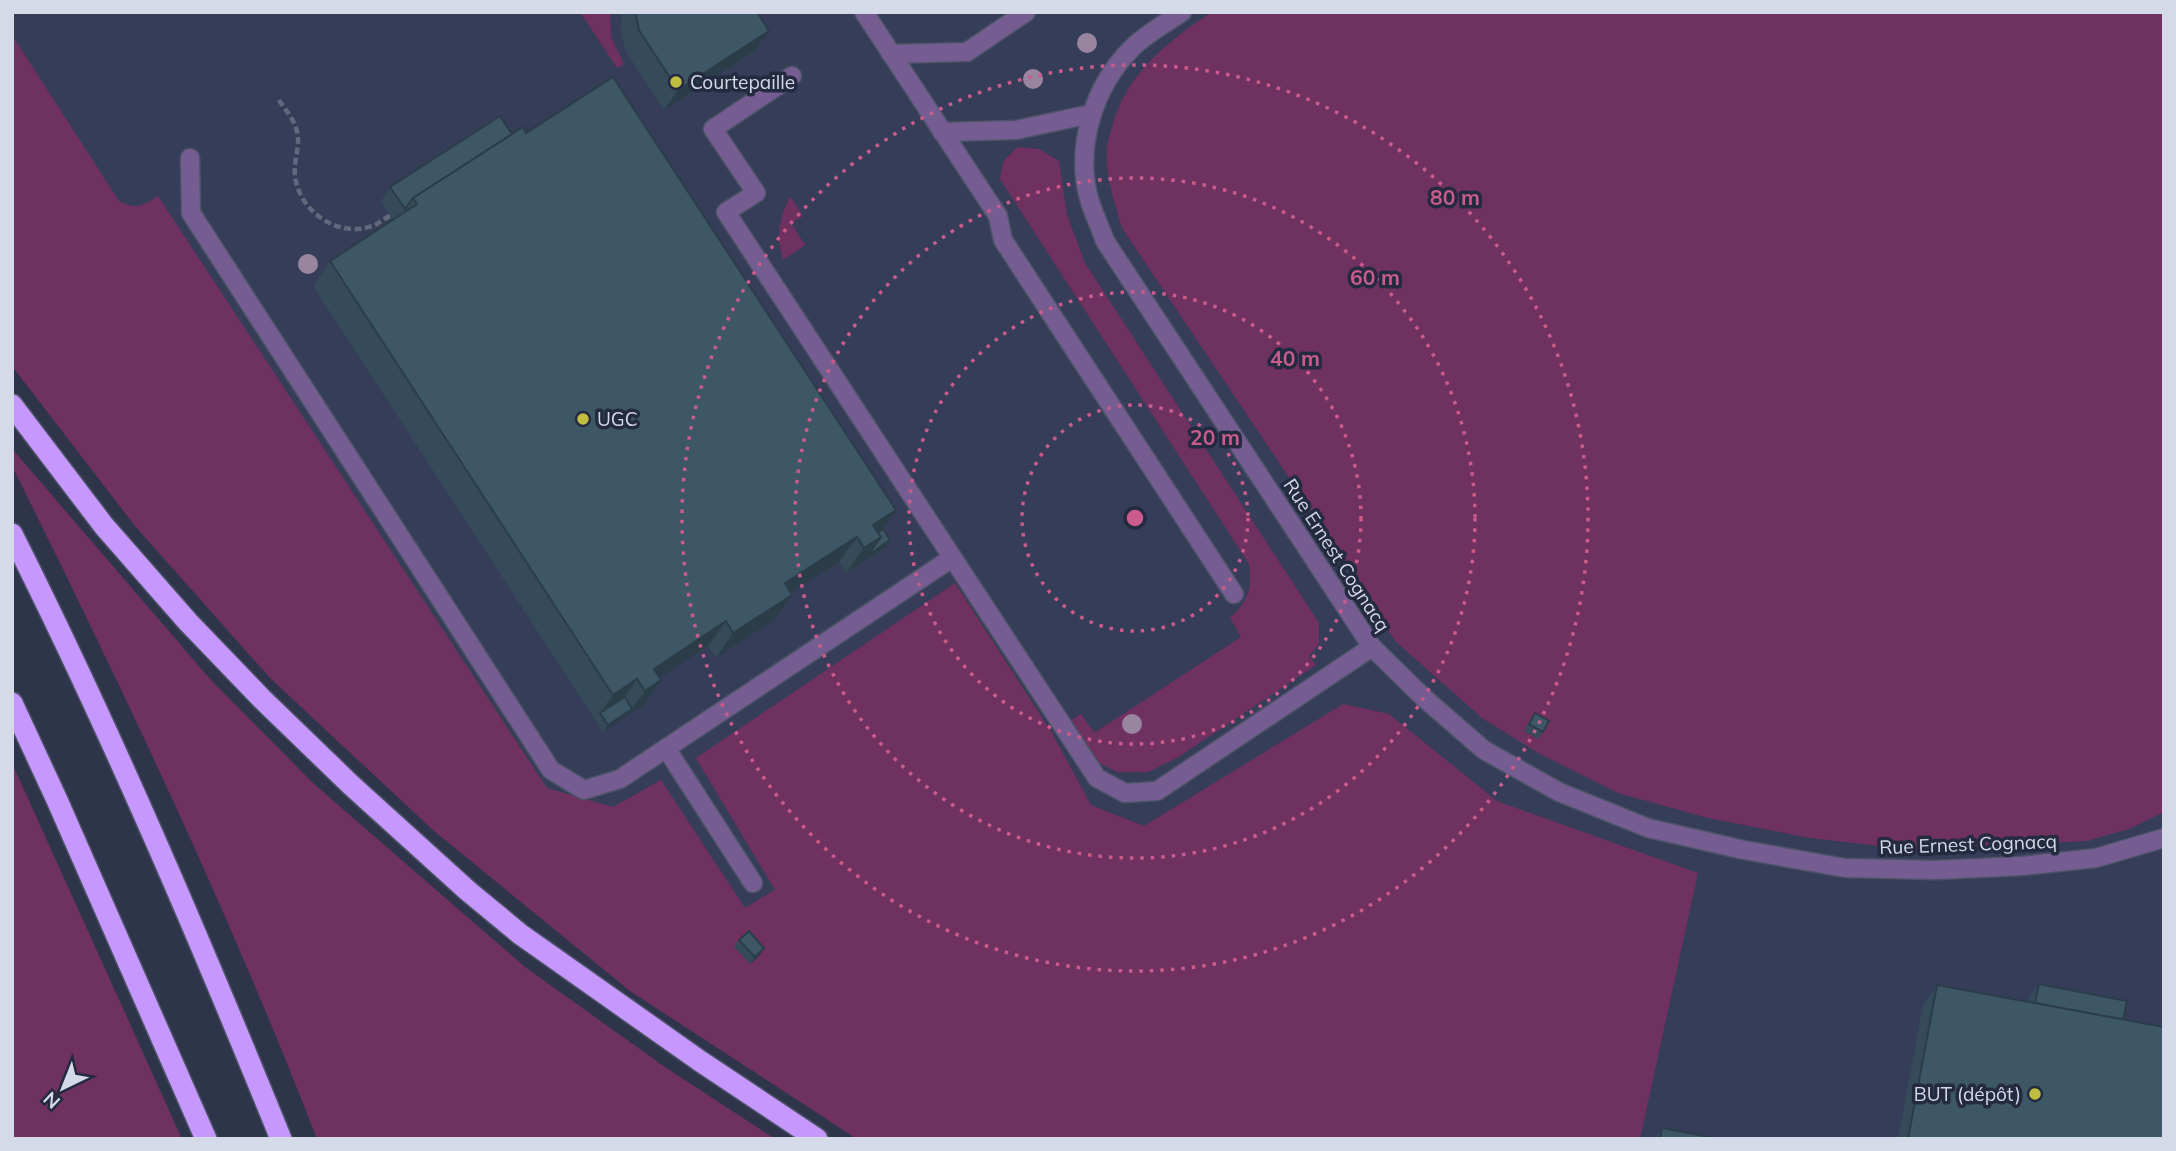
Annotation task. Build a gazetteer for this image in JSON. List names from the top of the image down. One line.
{"streets":{"street":["Rue Ernest Cognacq"]},"places":["Courtepaille","UGC","BUT (dépôt)"],"north":"bottom left","rings":["80 m","60 m","40 m","20 m"]}
